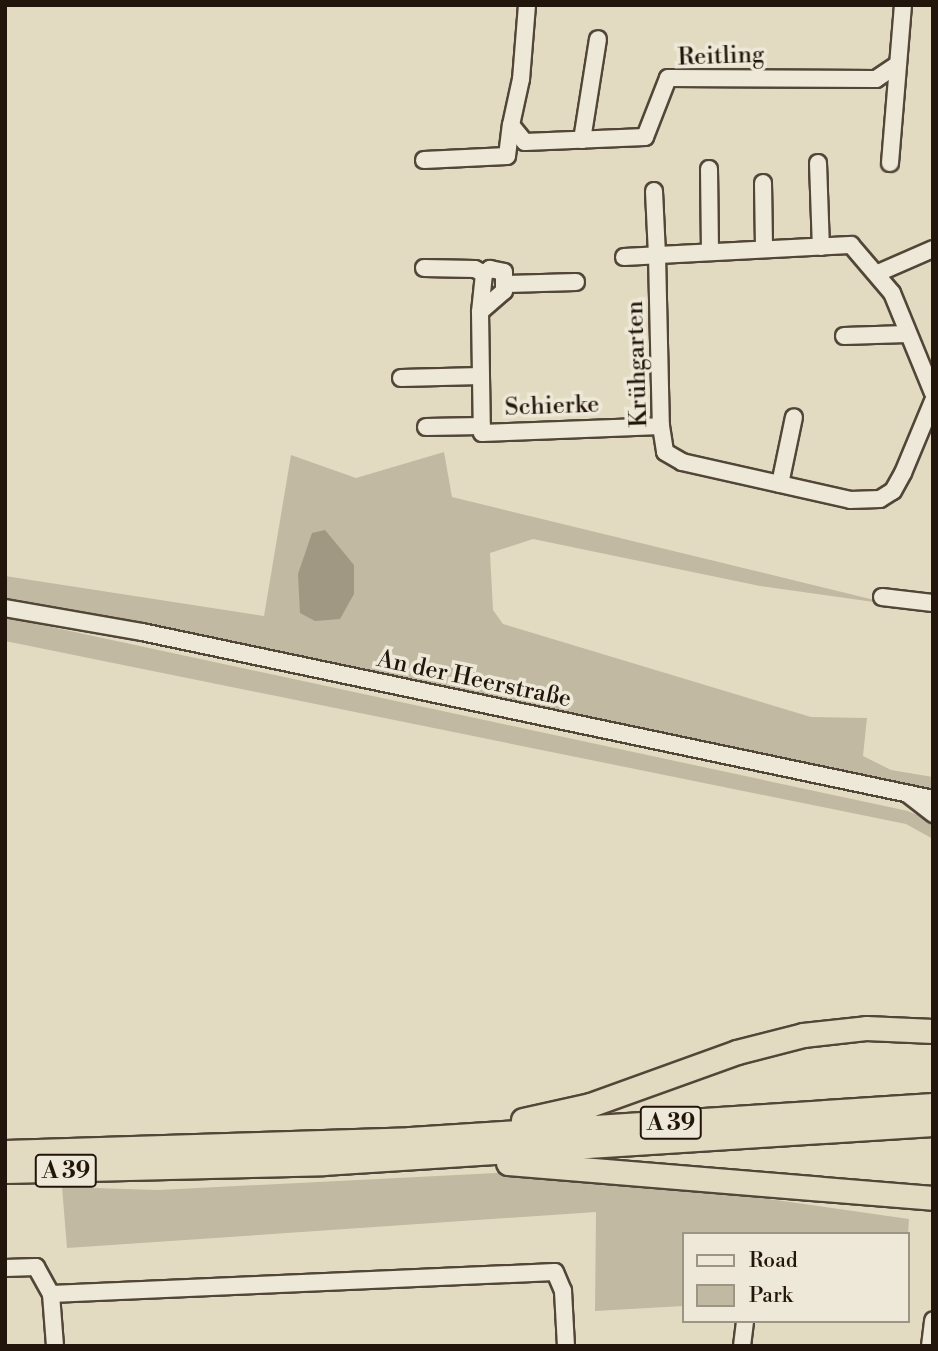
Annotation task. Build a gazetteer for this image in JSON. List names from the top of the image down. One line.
{"streets":{"highway":["A 39"],"street":["Reitling","Krühgarten","Schierke","An der Heerstraße"]},"crossings":[["Krühgarten","Schierke"]],"legend":["Road","Park"]}
